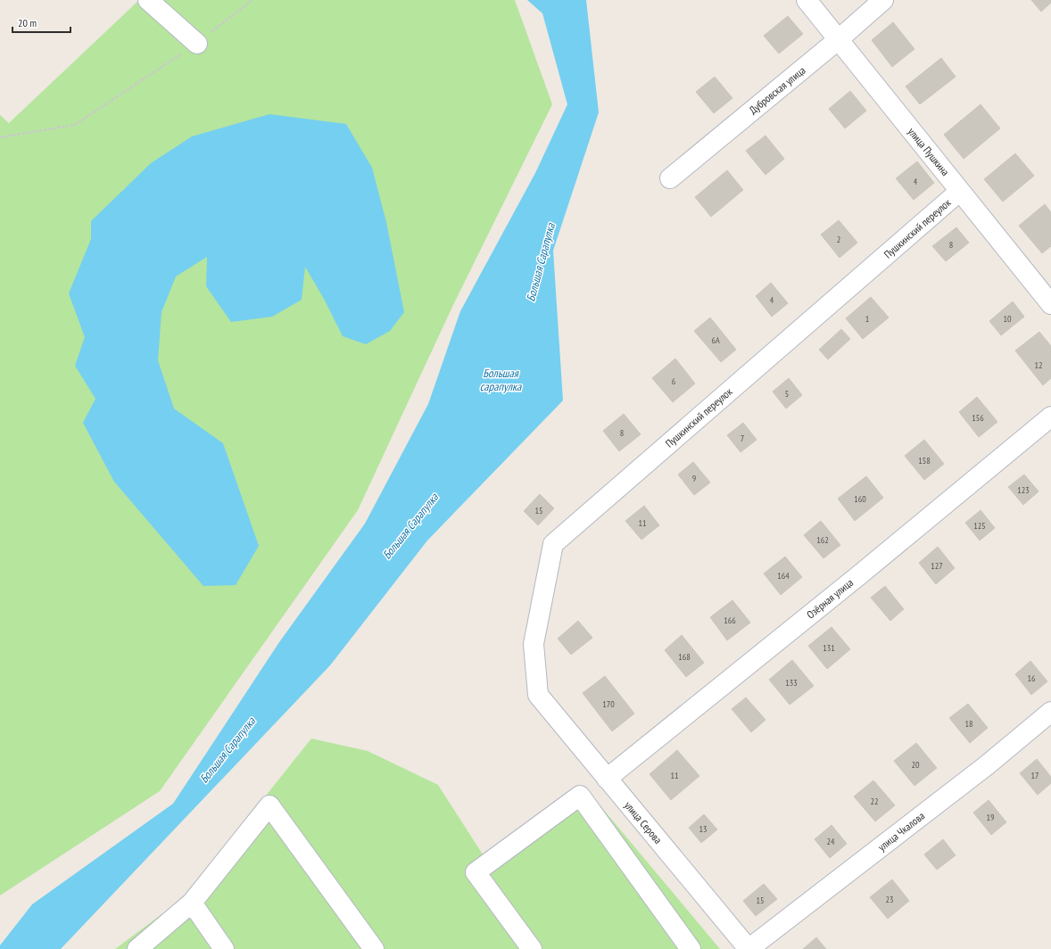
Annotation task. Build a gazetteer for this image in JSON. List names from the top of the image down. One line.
{"streets":{"street":["Дубровская улица","улица Пушкина","Пушкинский переулок","Озёрная улица","улица Серова","улица Чкалова"]},"crossings":[["Дубровская улица","улица Пушкина"],["улица Пушкина","Пушкинский переулок"],["Пушкинский переулок","улица Серова"],["Озёрная улица","улица Серова"],["улица Серова","улица Чкалова"]],"water":["Большая Сарапулка","Большая сарапулка"],"house_numbers":["4","2","8","4","1","10","6А","12","6","5","156","8","7","158","9","123","160","15","11","125","162","127","164","166","131","168","16","133","170","18","20","11","17","22","19","13","24","23","15"],"scale_bar":"20 m"}
